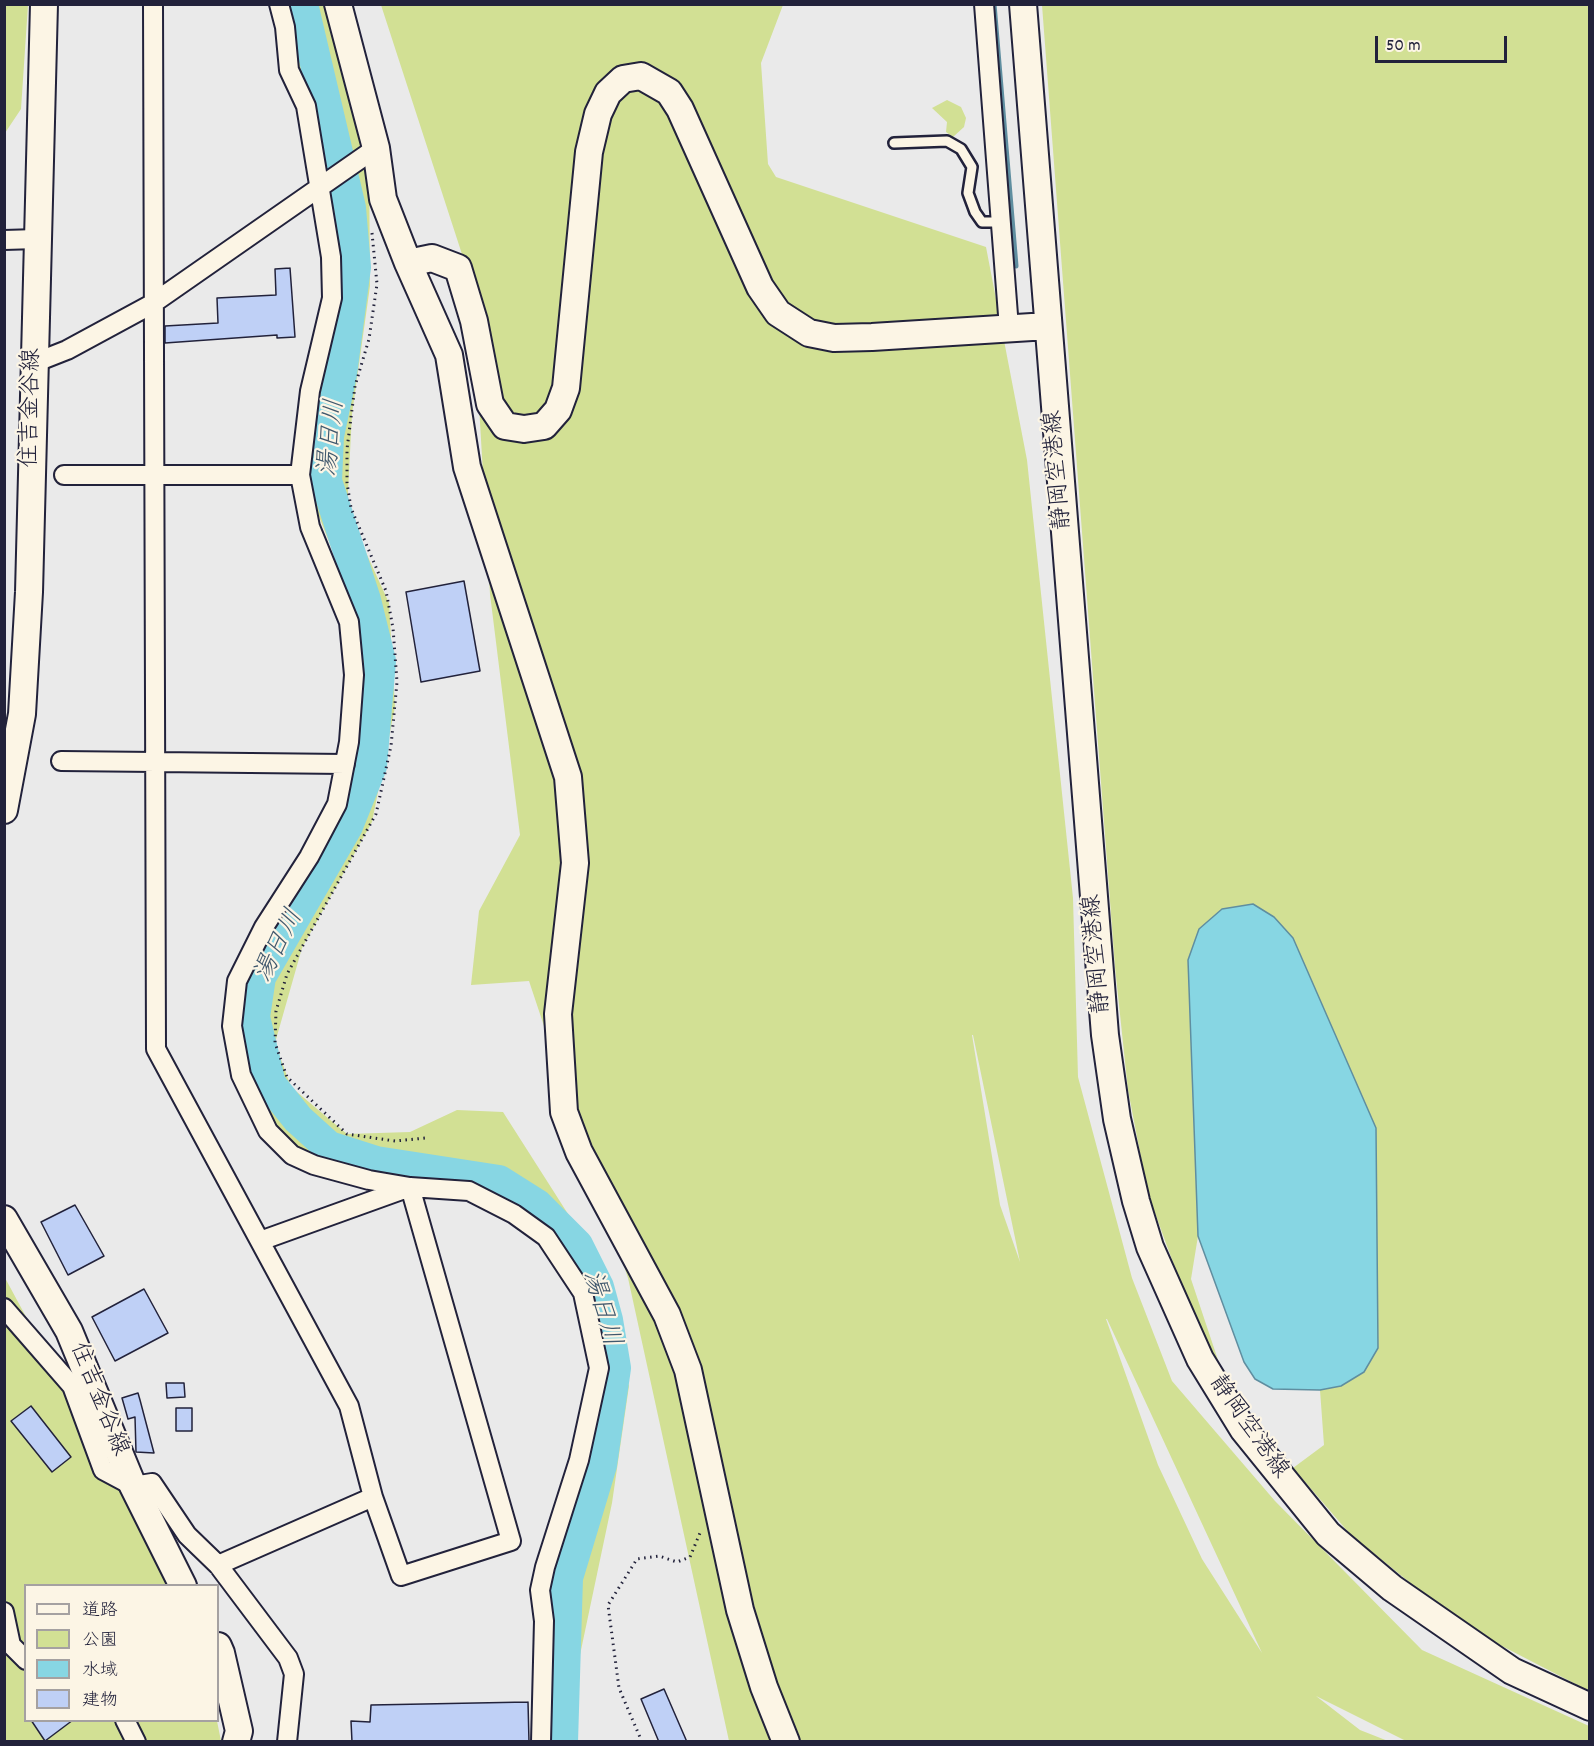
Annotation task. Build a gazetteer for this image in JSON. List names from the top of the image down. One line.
{"streets":{"main road":["住吉金谷線","静岡空港線"]},"water":["湯日川"],"legend":["道路","公園","水域","建物"],"scale_bar":"50 m"}
